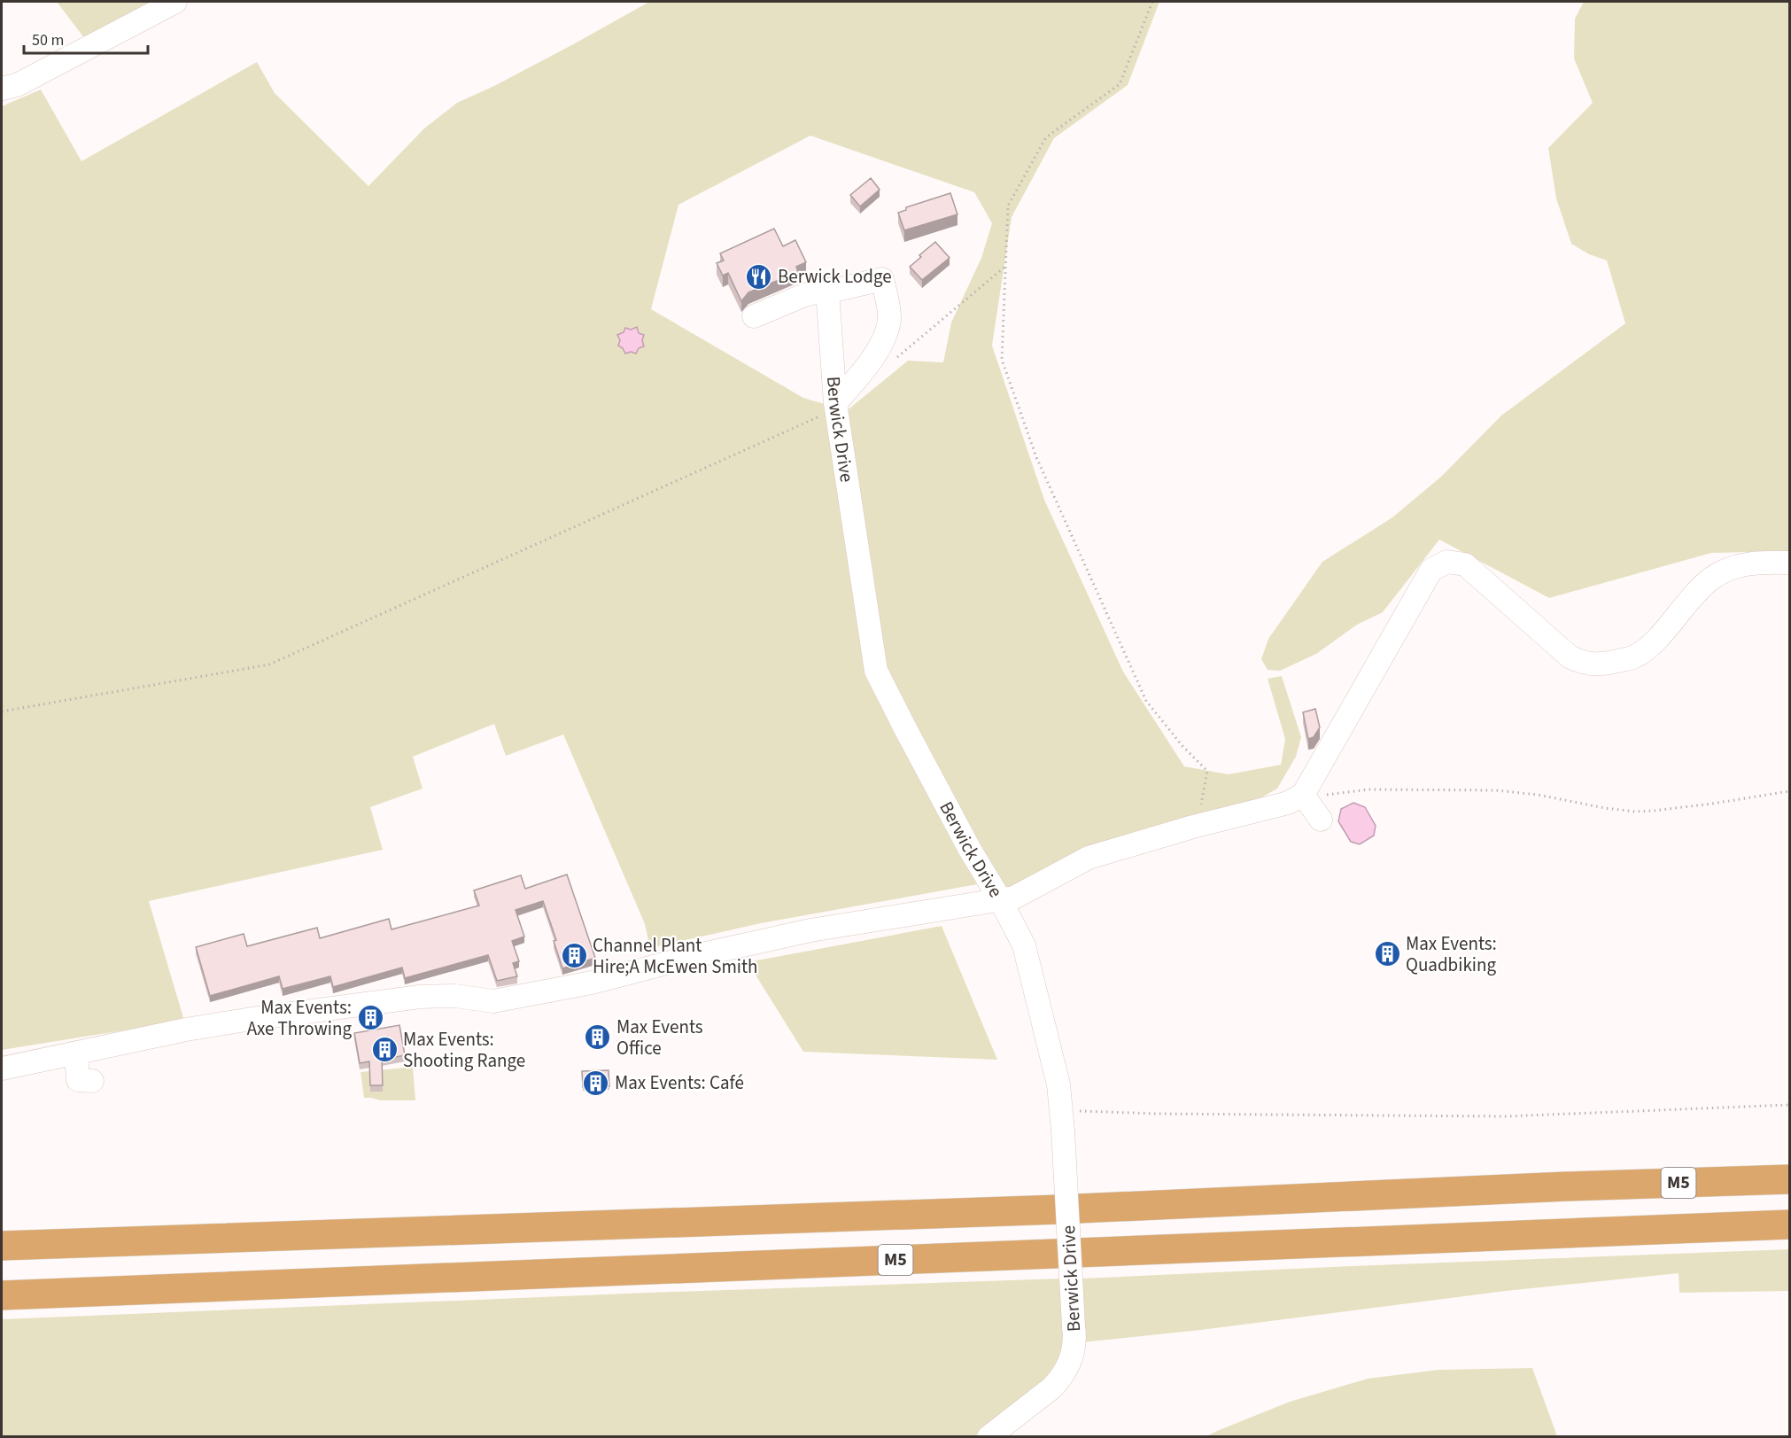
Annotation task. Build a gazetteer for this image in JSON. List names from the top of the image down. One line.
{"streets":{"highway":["M5"],"street":["Berwick Drive"]},"places":{"restaurant":["Berwick Lodge"],"building":["Max Events: Quadbiking","Channel Plant Hire;A McEwen Smith","Max Events: Axe Throwing","Max Events Office","Max Events: Shooting Range","Max Events: Café"]},"scale_bar":"50 m"}
